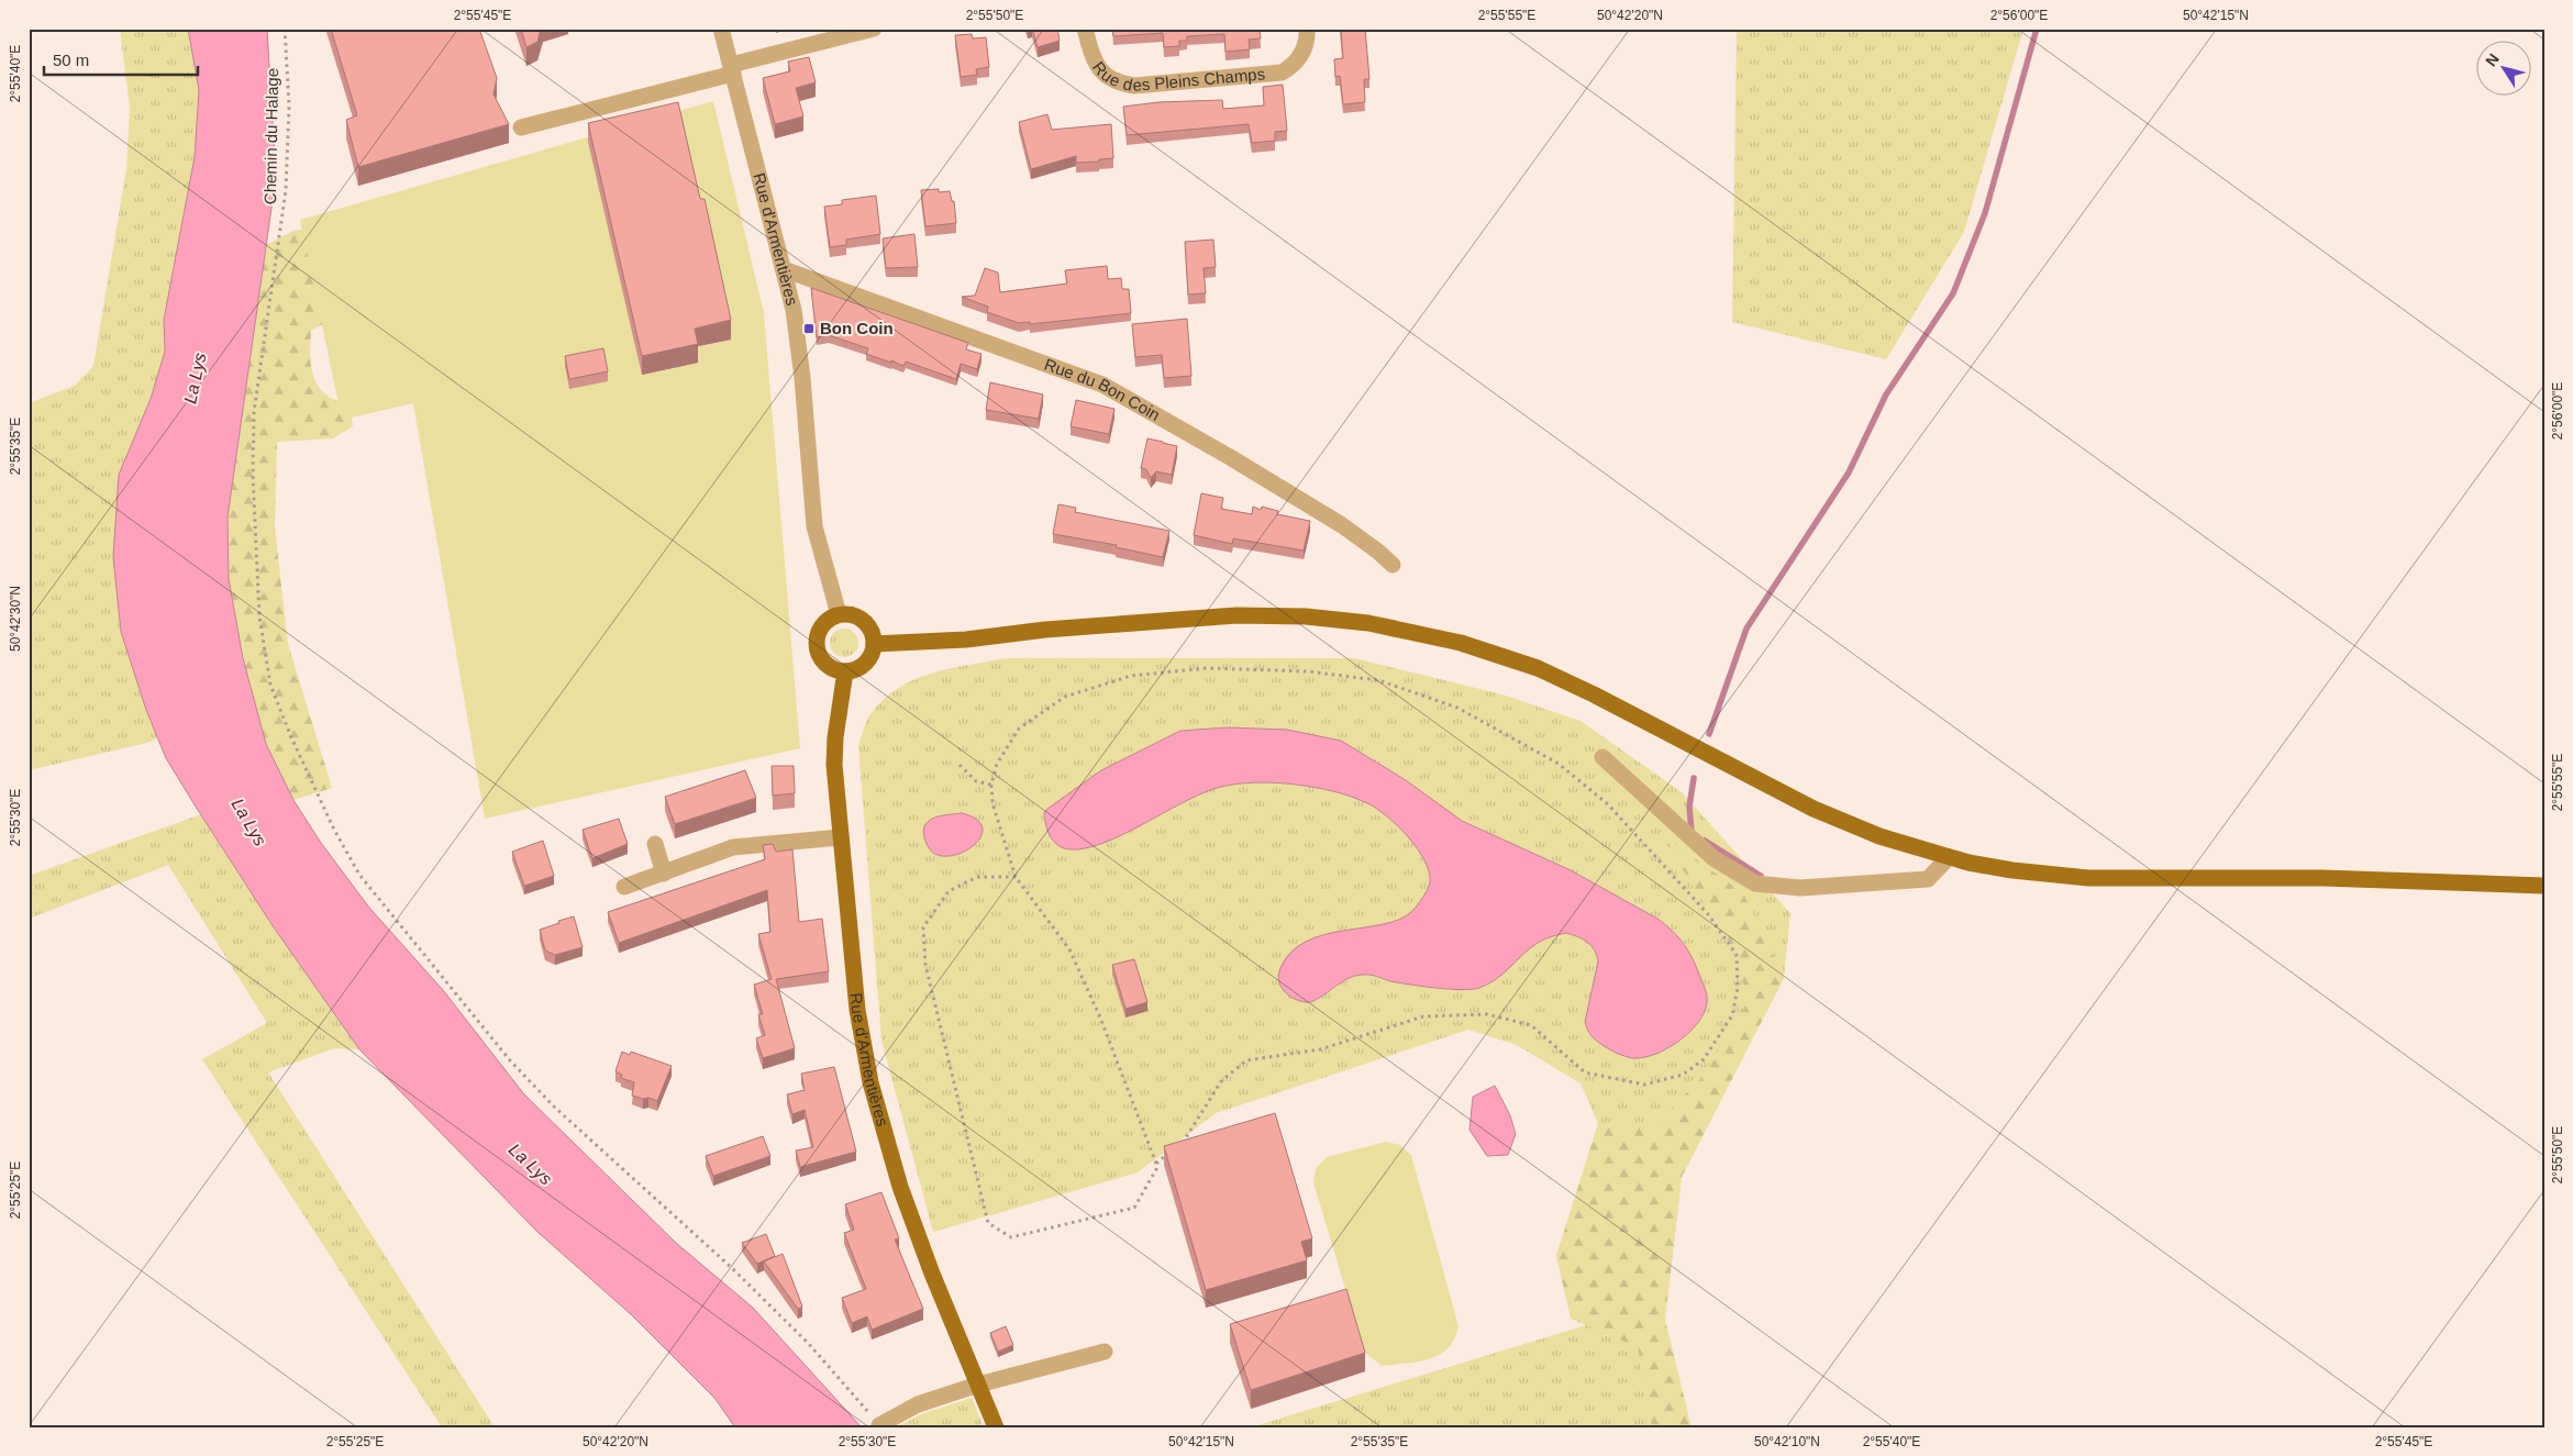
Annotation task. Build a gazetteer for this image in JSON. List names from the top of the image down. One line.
{"streets":{"main road":["Rue d'Armentières"],"street":["Rue des Pleins Champs","Rue du Bon Coin"],"path":["Chemin du Halage"]},"crossings":[["Rue d'Armentières","Rue du Bon Coin"]],"water":["La Lys"],"places":{"transit":["Bon Coin"]},"scale_bar":"50 m","north":"top left","coordinates":["2°55'45\"E","2°55'50\"E","2°55'55\"E","50°42'20\"N","2°56'00\"E","50°42'15\"N","2°55'40\"E","2°55'35\"E","50°42'30\"N","2°55'30\"E","2°55'25\"E","50°42'10\"N"]}
